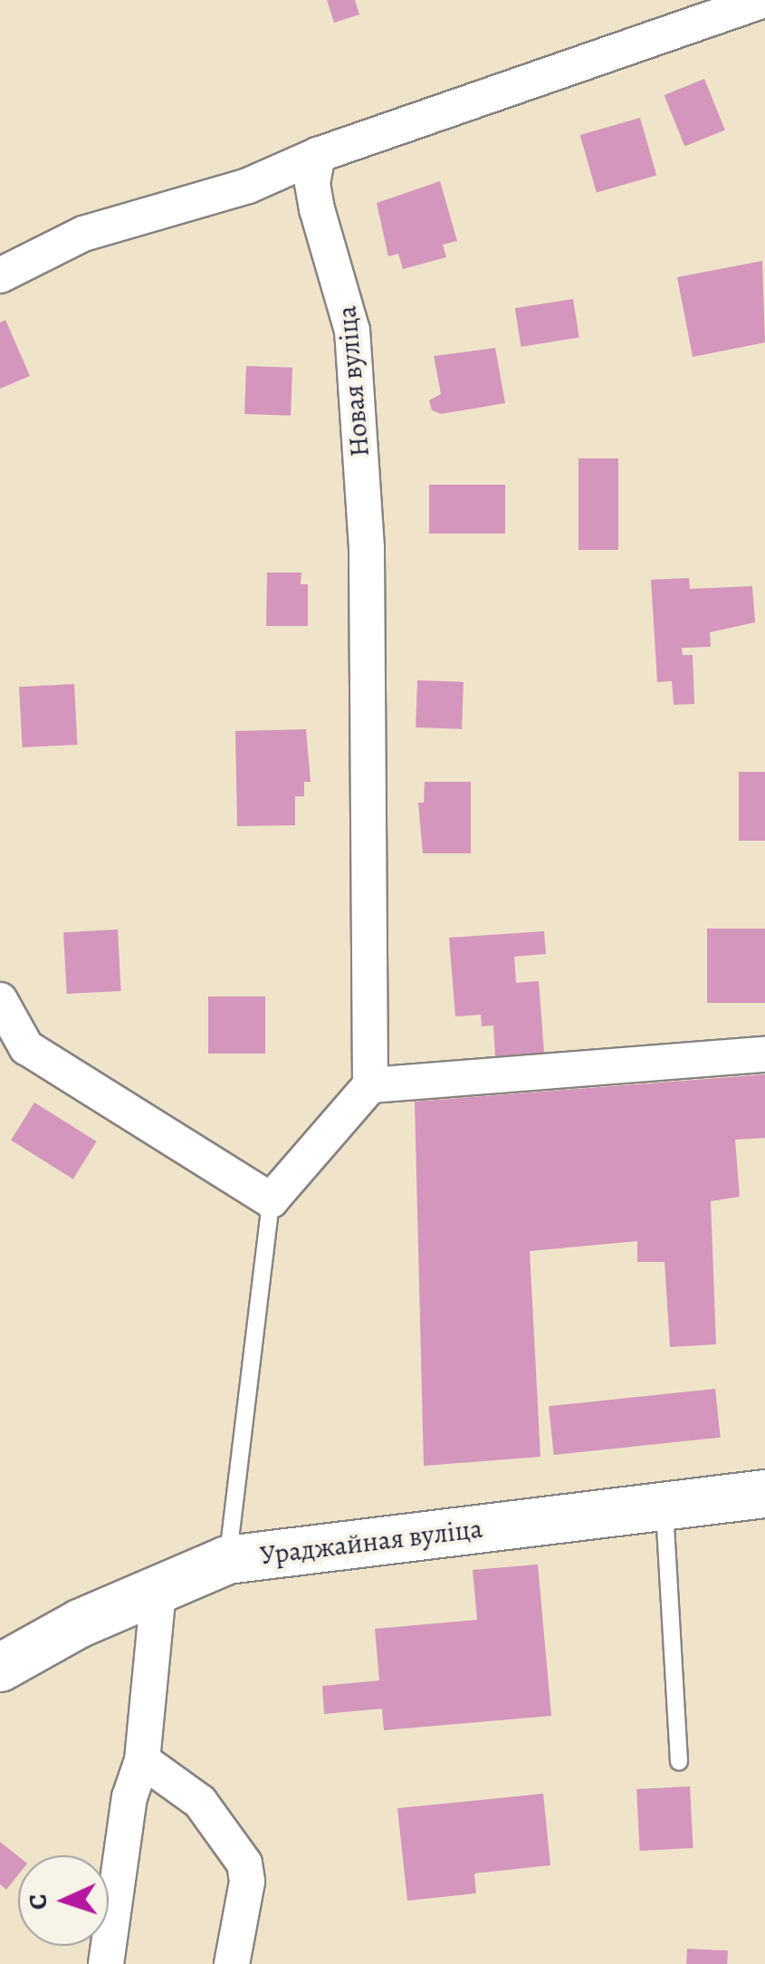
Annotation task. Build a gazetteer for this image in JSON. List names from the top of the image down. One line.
{"streets":{"street":["Новая вуліца","Ураджайная вуліца"]},"north":"left"}
